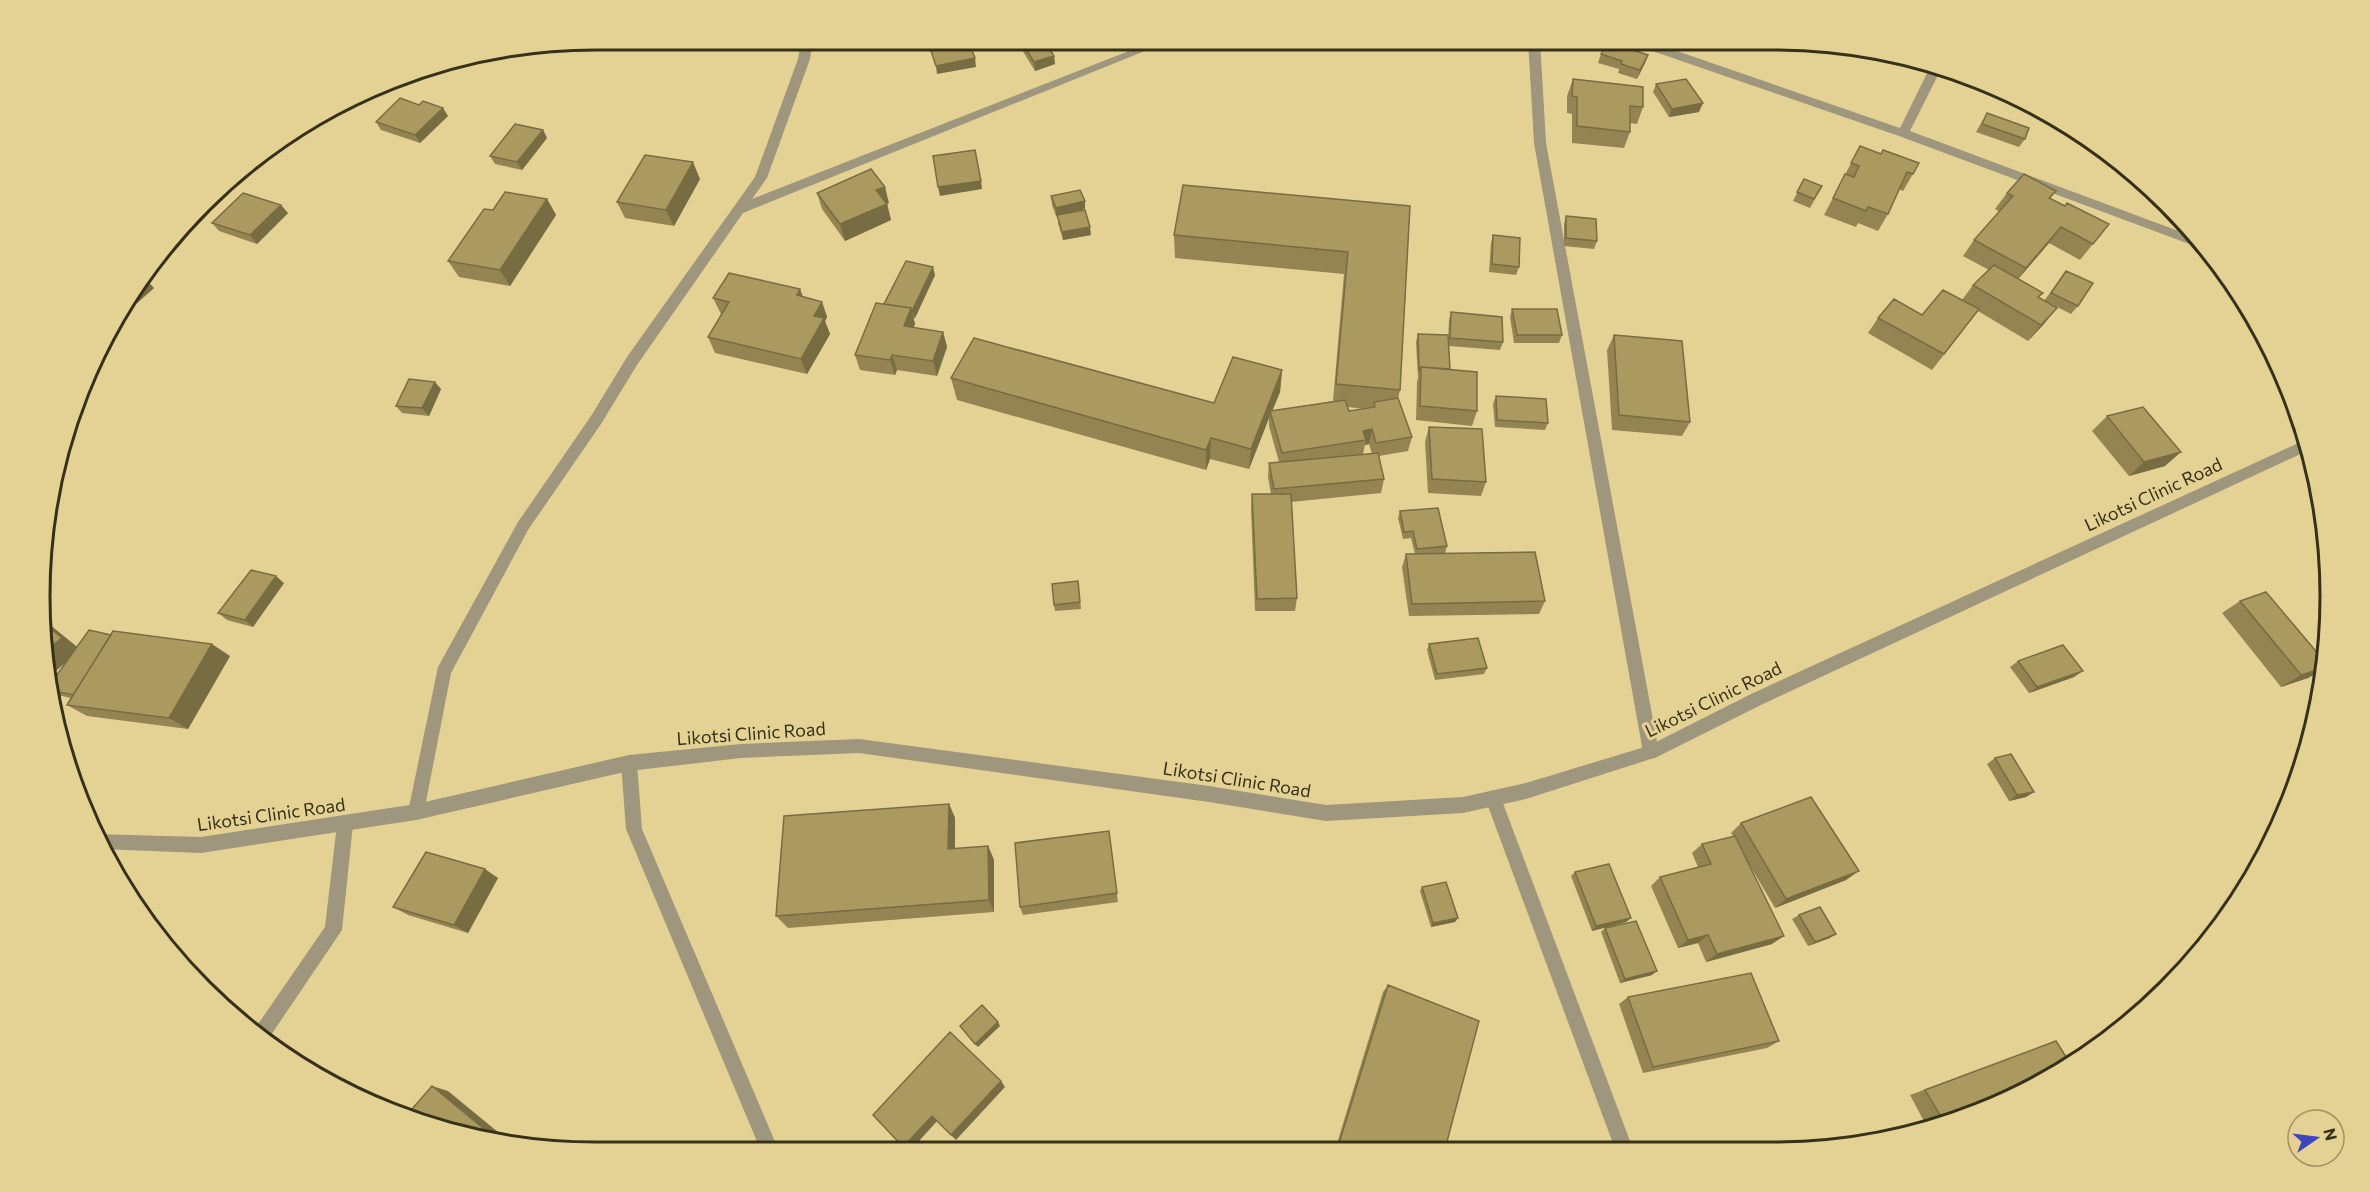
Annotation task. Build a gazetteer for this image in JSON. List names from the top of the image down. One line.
{"streets":{"street":["Likotsi Clinic Road"]},"north":"right"}
